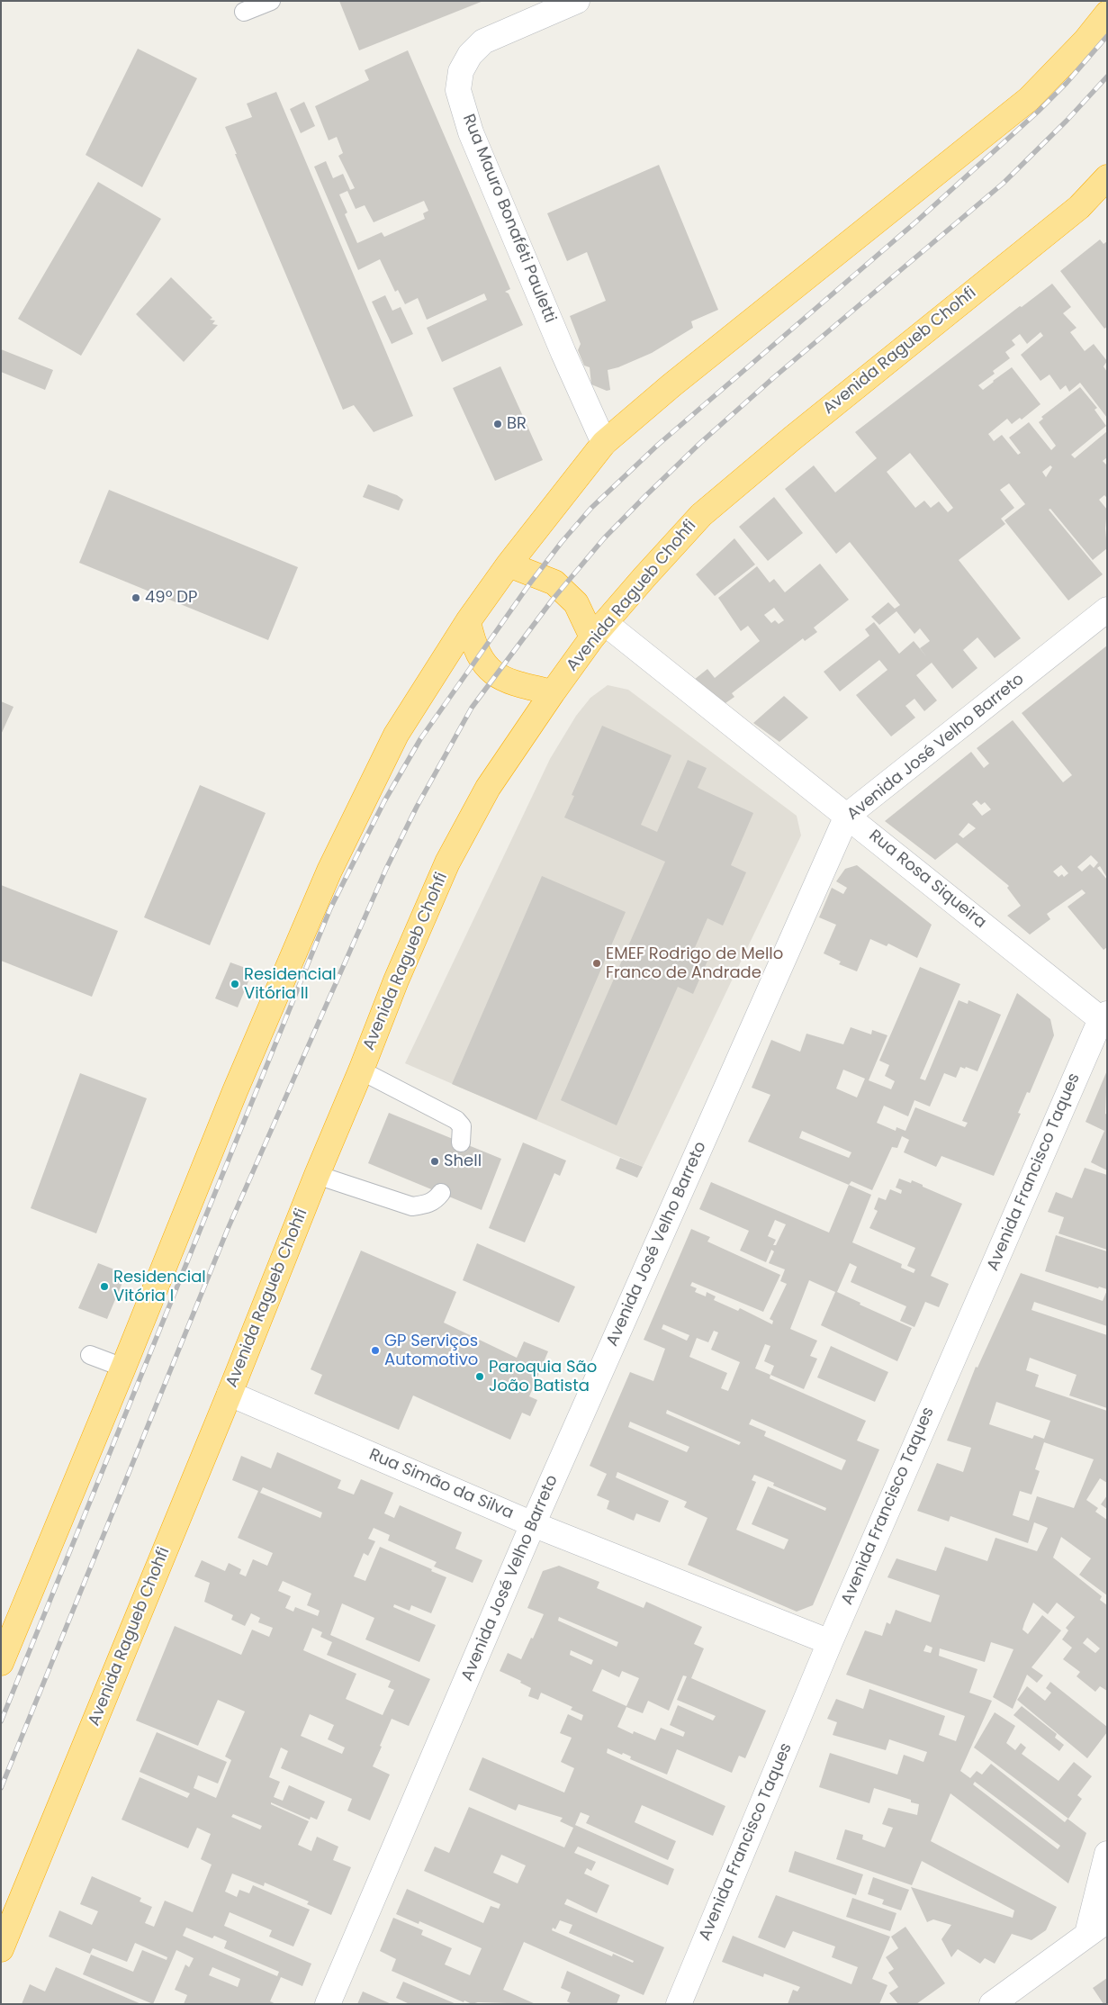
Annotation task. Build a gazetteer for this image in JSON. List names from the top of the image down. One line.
{"streets":{"highway":["Avenida Ragueb Chohfi"],"street":["Rua Mauro Bonaféti Pauletti","Avenida José Velho Barreto","Rua Rosa Siqueira","Avenida Francisco Taques","Rua Simão da Silva"]},"crossings":[["Avenida Ragueb Chohfi","Rua Rosa Siqueira"],["Avenida Ragueb Chohfi","Rua Simão da Silva"],["Avenida José Velho Barreto","Rua Rosa Siqueira"],["Avenida José Velho Barreto","Rua Simão da Silva"],["Rua Rosa Siqueira","Avenida Francisco Taques"],["Avenida Francisco Taques","Rua Simão da Silva"]],"places":["BR","49º DP","EMEF Rodrigo de Mello Franco de Andrade","Residencial Vitória II","Shell","Residencial Vitória I","GP Serviços Automotivo","Paroquia São João Batista"]}
